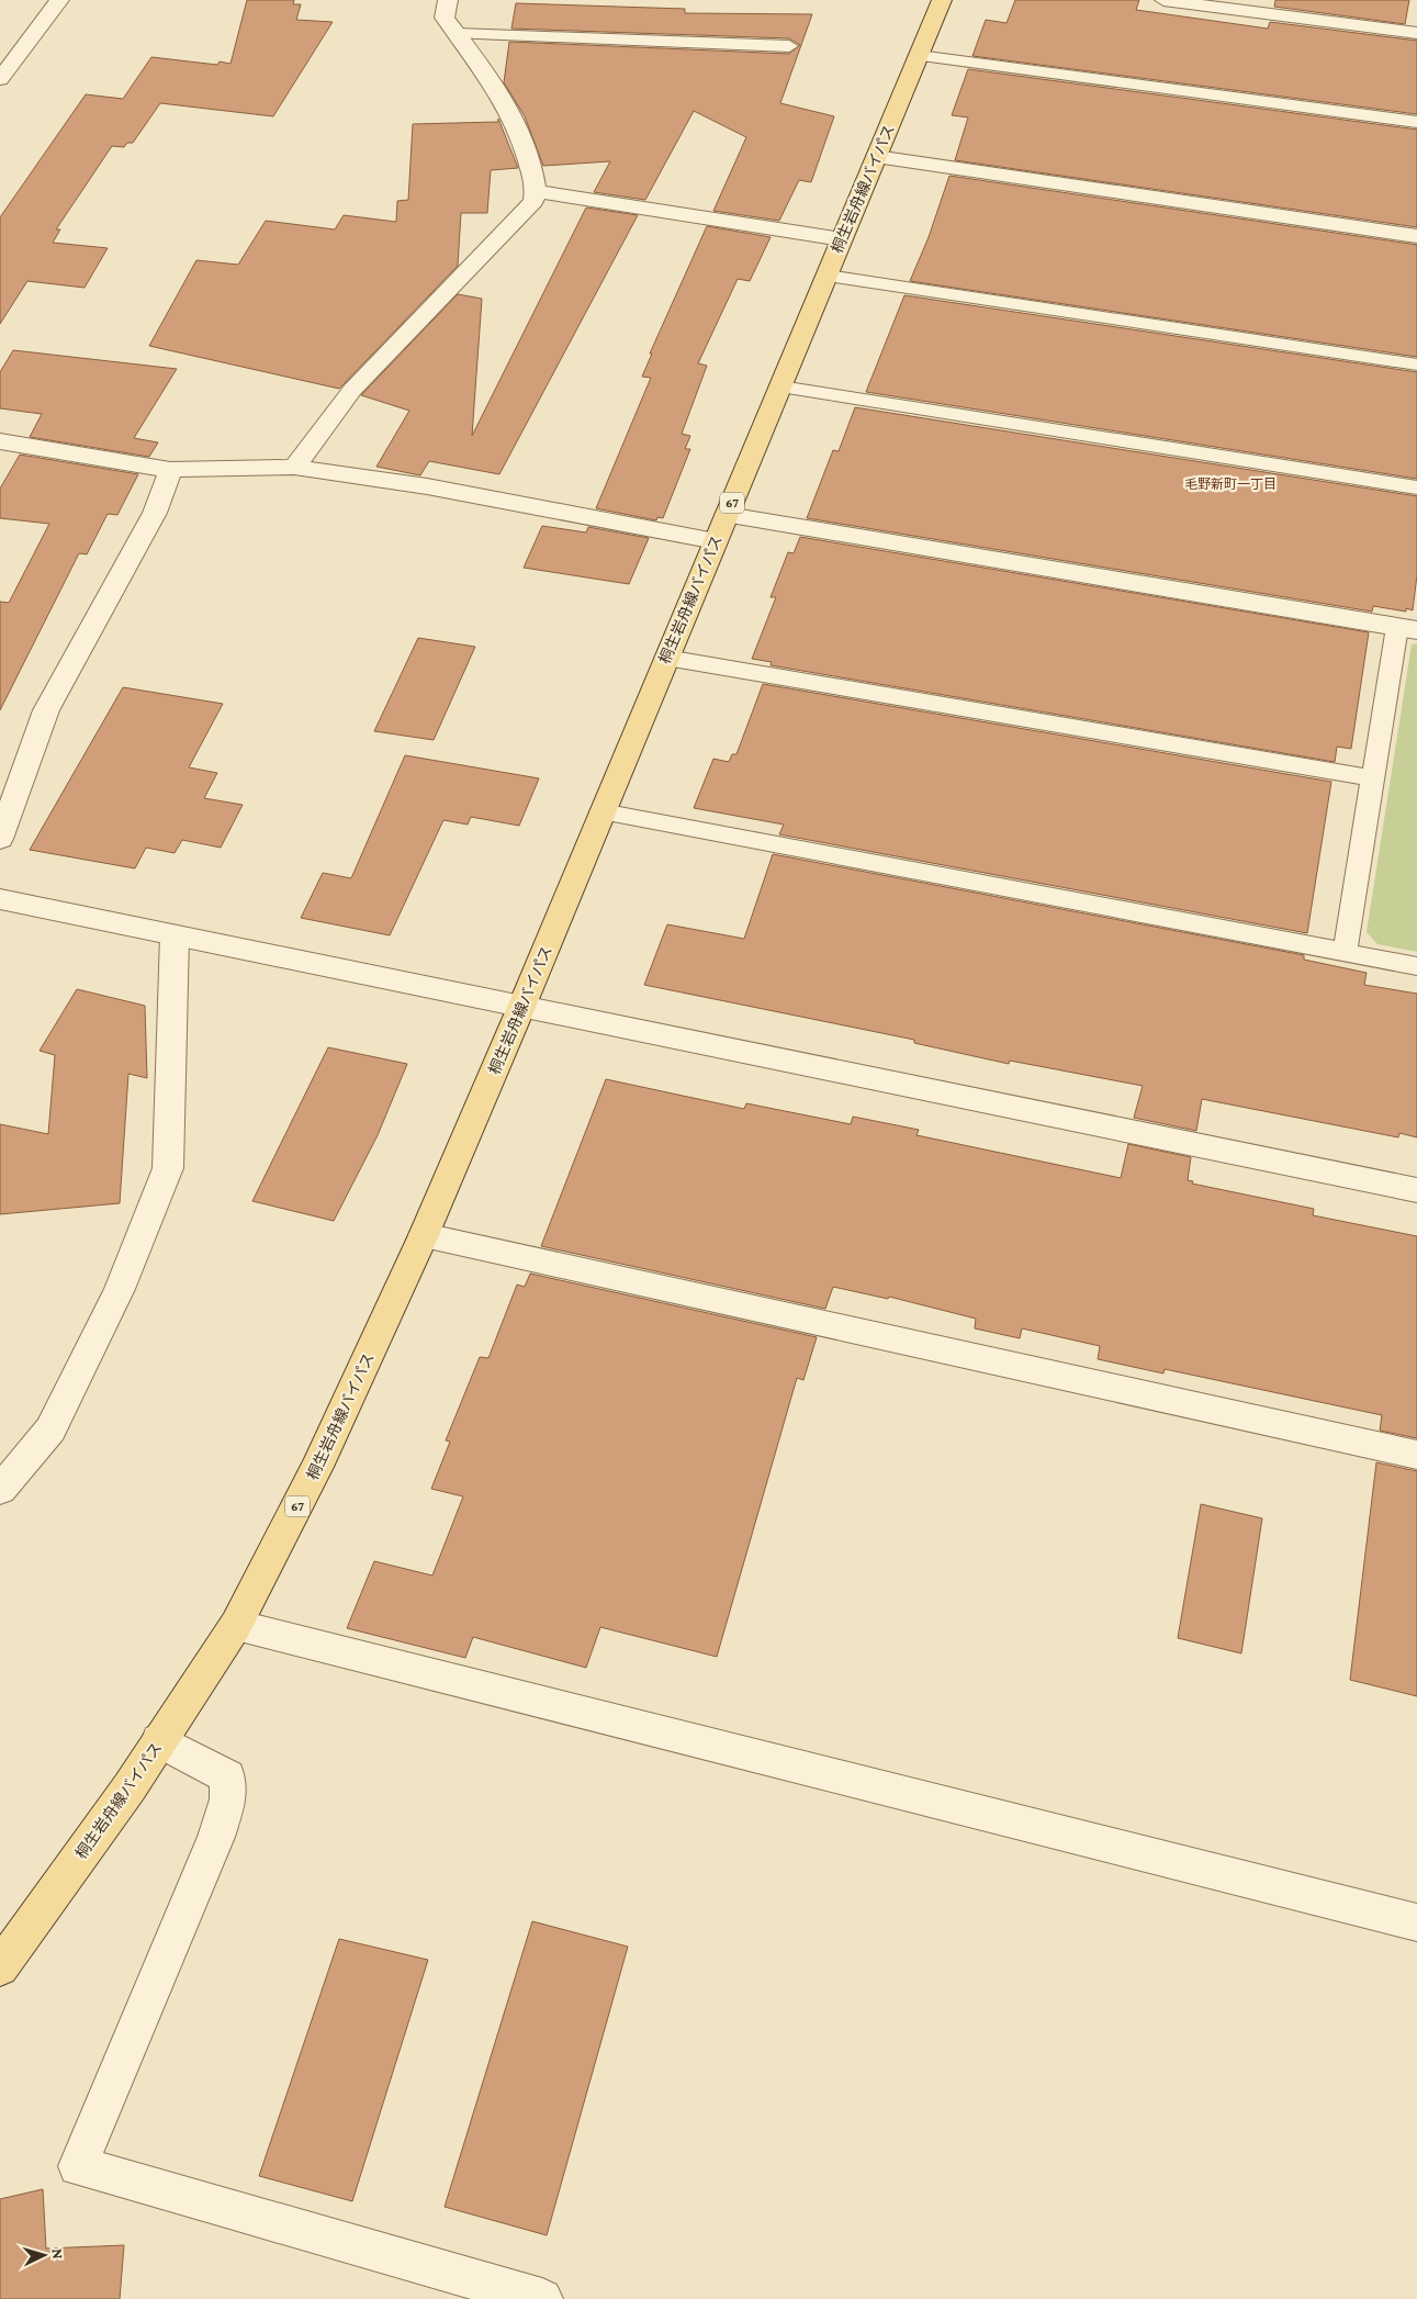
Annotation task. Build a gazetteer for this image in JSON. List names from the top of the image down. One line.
{"streets":{"main road":["桐生岩舟線バイパス","67"]},"districts":["毛野新町一丁目"],"north":"right"}
